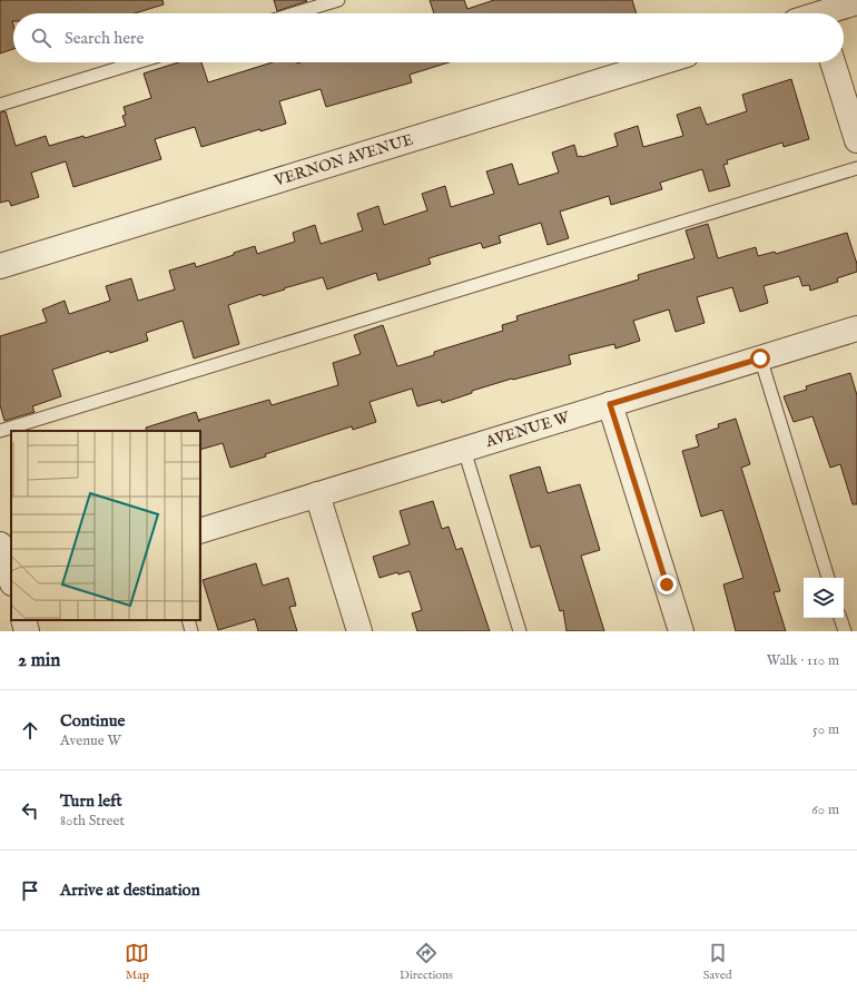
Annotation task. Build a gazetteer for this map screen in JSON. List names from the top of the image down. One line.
{"streets":{"street":["VERNON AVENUE","AVENUE W"]},"page":{"search":"Search here","heading":["2 min","Walk · 110 m"],"list":[["Continue","Avenue W","50 m"],["Turn left","80th Street","60 m"],"Arrive at destination"],"nav":["Map","Directions","Saved"]}}
